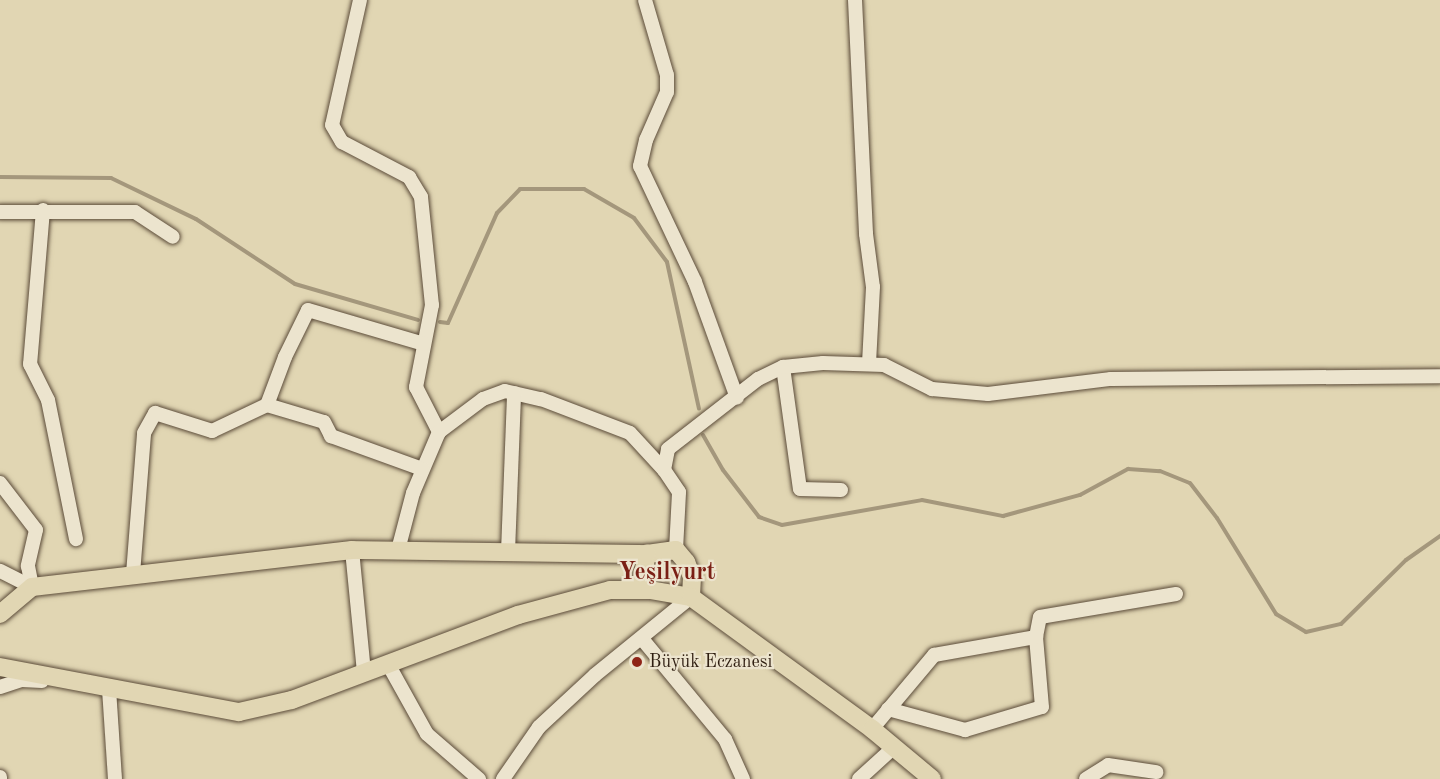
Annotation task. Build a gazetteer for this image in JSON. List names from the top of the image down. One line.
{"districts":["Yeşilyurt"],"places":["Büyük Eczanesi"]}
